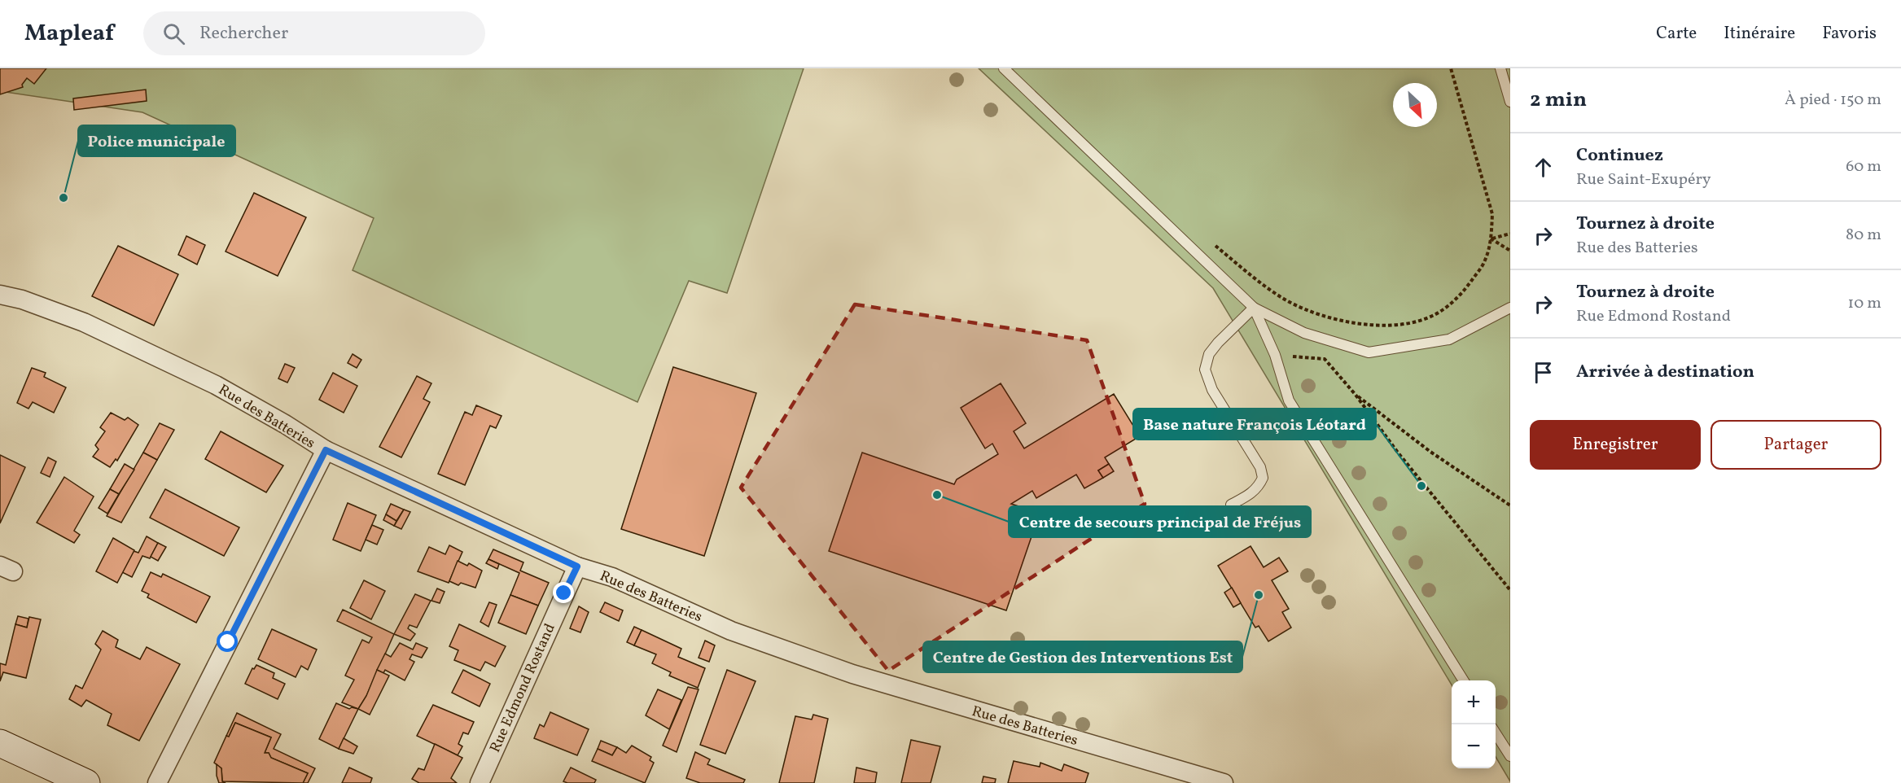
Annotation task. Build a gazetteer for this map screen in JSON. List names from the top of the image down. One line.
{"streets":{"street":["Rue des Batteries","Rue Edmond Rostand"]},"crossings":[["Rue des Batteries","Rue Edmond Rostand"]],"places":["Police municipale","Base nature François Léotard","Centre de secours principal de Fréjus","Centre de Gestion des Interventions Est"],"north":"bottom right","page":{"header":"Mapleaf","search":"Rechercher","nav":["Carte","Itinéraire","Favoris"],"heading":["2 min","À pied · 150 m"],"list":[["Continuez","Rue Saint-Exupéry","60 m"],["Tournez à droite","Rue des Batteries","80 m"],["Tournez à droite","Rue Edmond Rostand","10 m"],"Arrivée à destination"],"buttons":["Enregistrer","Partager"],"map_buttons":["+","−"]}}
